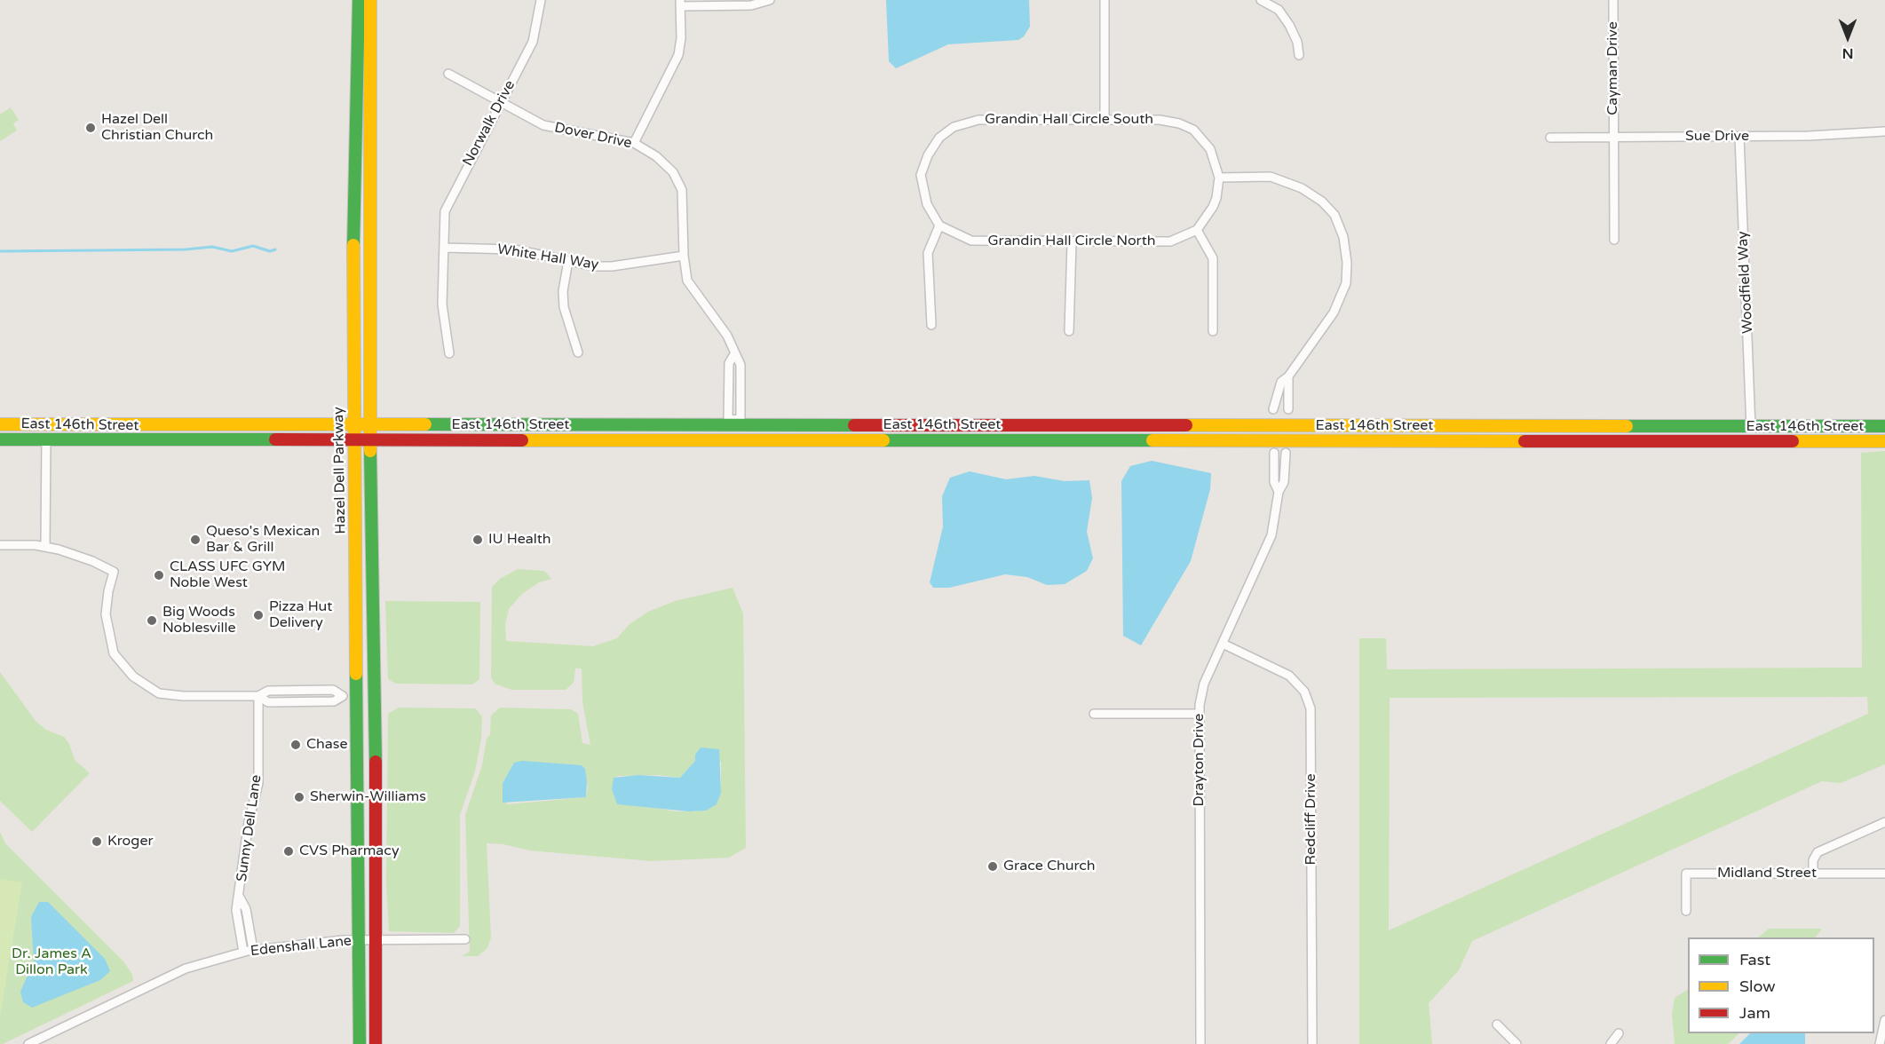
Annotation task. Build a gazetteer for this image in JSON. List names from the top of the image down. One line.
{"streets":{"main road":["East 146th Street","Hazel Dell Parkway"],"street":["Cayman Drive","Grandin Hall Circle South","Norwalk Drive","Dover Drive","Sue Drive","Grandin Hall Circle North","White Hall Way","Woodfield Way","Drayton Drive","Redcliff Drive","Sunny Dell Lane","Midland Street","Edenshall Lane"]},"crossings":[["Cayman Drive","Sue Drive"],["Grandin Hall Circle South","Grandin Hall Circle North"],["Norwalk Drive","Dover Drive"],["Norwalk Drive","White Hall Way"],["Dover Drive","White Hall Way"],["Dover Drive","East 146th Street"],["Sue Drive","Woodfield Way"],["Woodfield Way","East 146th Street"],["East 146th Street","Hazel Dell Parkway"],["Hazel Dell Parkway","Edenshall Lane"],["Drayton Drive","Redcliff Drive"],["Sunny Dell Lane","Edenshall Lane"]],"parks":["Dr. James A Dillon Park"],"places":["Hazel Dell Christian Church","Queso's Mexican Bar & Grill","IU Health","CLASS UFC GYM Noble West","Pizza Hut Delivery","Big Woods Noblesville","Chase","Sherwin-Williams","Kroger","CVS Pharmacy","Grace Church"],"legend":["Fast","Slow","Jam"],"north":"bottom"}
